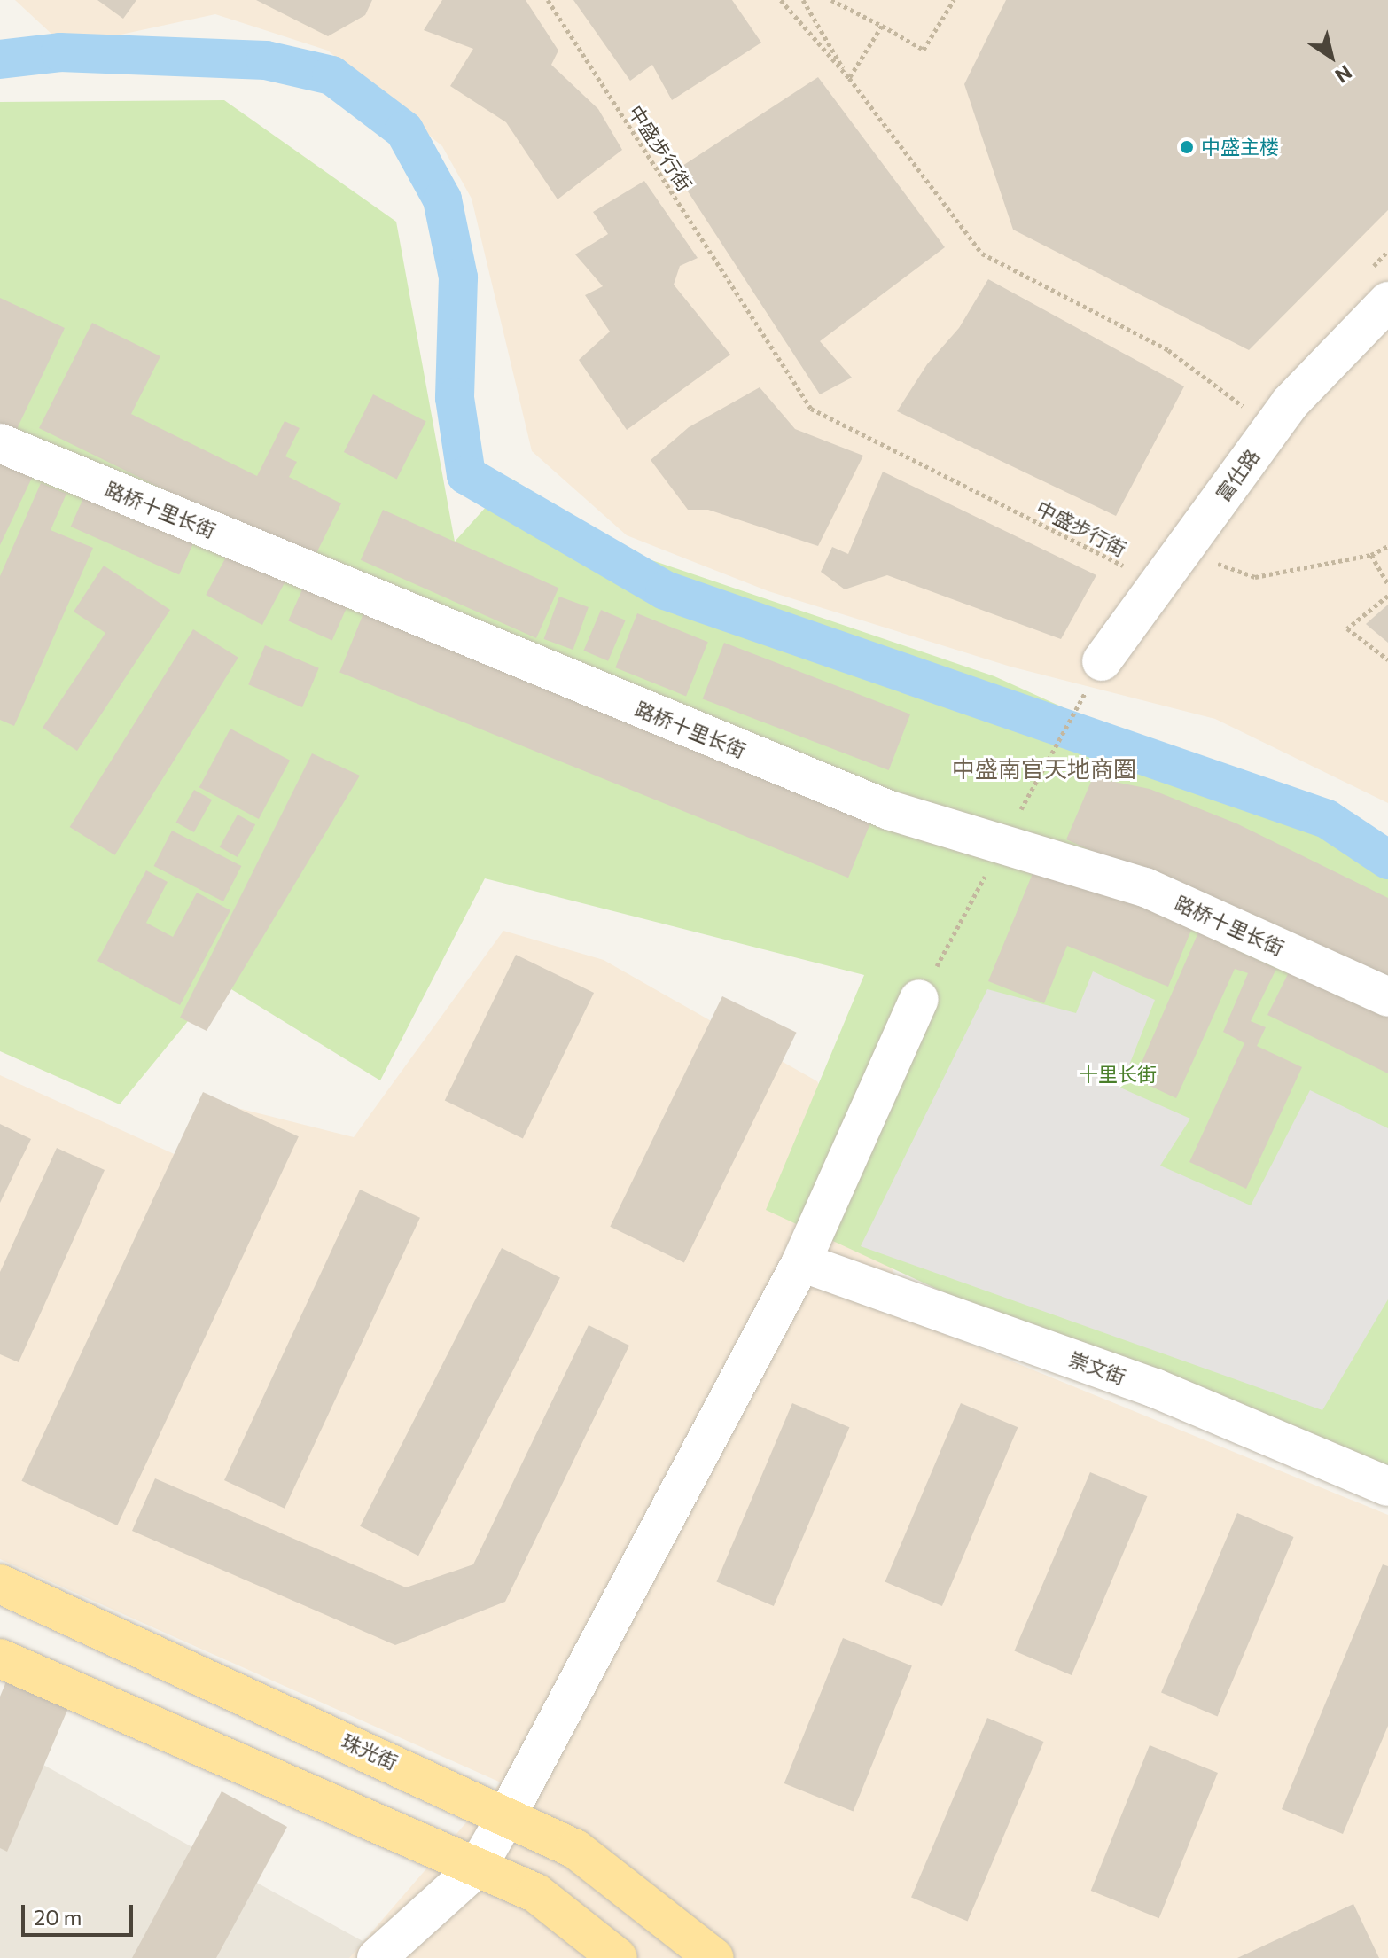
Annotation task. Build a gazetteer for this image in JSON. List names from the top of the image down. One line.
{"streets":{"main road":["珠光街"],"street":["富仕路","路桥十里长街","崇文街"],"path":["中盛步行街"]},"districts":["中盛南官天地商圈"],"parks":["十里长街"],"places":["中盛主楼"],"scale_bar":"20 m","north":"bottom right"}
